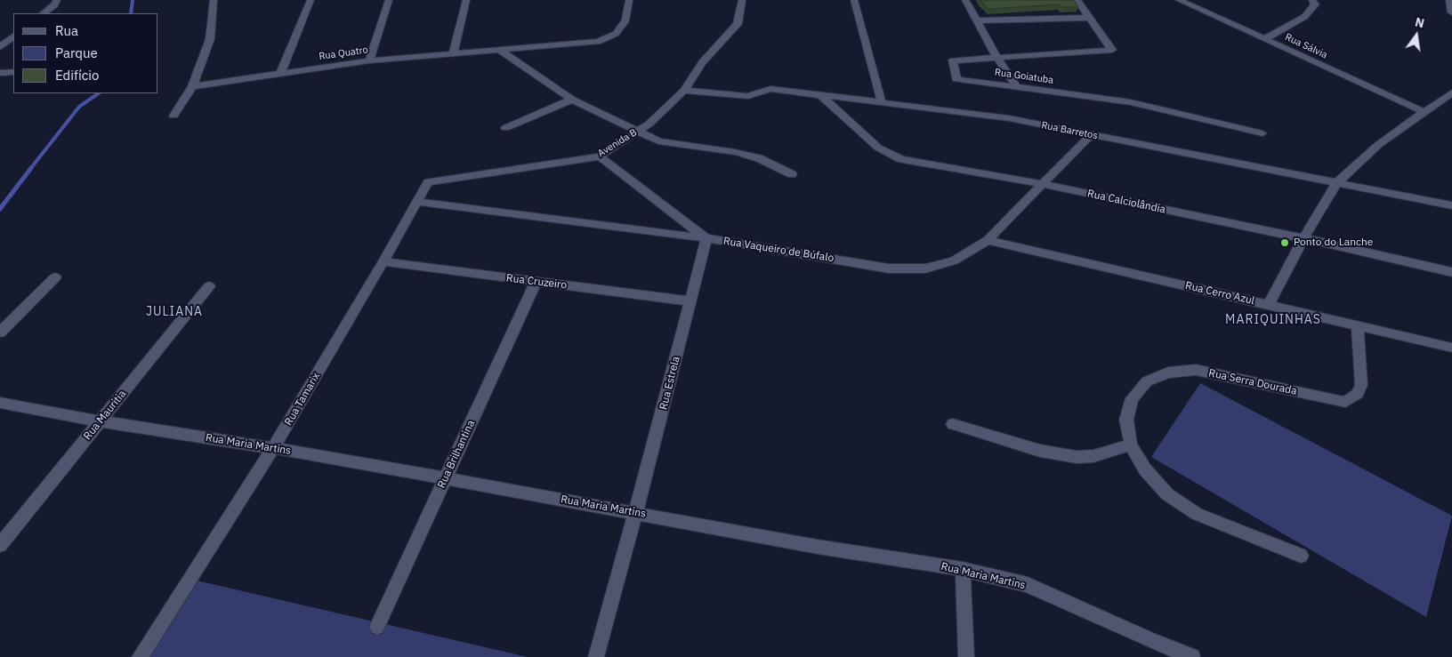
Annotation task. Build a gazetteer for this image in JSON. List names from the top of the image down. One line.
{"streets":{"street":["Rua Sálvia","Rua Quatro","Rua Goiatuba","Rua Barretos","Avenida B","Rua Calciolândia","Rua Vaqueiro de Búfalo","Rua Cruzeiro","Rua Cerro Azul","Rua Serra Dourada","Rua Estrela","Rua Tamarix","Rua Mauritia","Rua Maria Martins","Rua Brilhantina"]},"crossings":[["Rua Barretos","Avenida B"],["Rua Barretos","Rua Calciolândia"],["Rua Barretos","Rua Vaqueiro de Búfalo"],["Avenida B","Rua Tamarix"],["Rua Calciolândia","Rua Vaqueiro de Búfalo"],["Rua Vaqueiro de Búfalo","Rua Cerro Azul"],["Rua Vaqueiro de Búfalo","Rua Estrela"],["Rua Vaqueiro de Búfalo","Rua Tamarix"],["Rua Cruzeiro","Rua Estrela"],["Rua Cruzeiro","Rua Tamarix"],["Rua Cruzeiro","Rua Brilhantina"],["Rua Cerro Azul","Rua Serra Dourada"],["Rua Estrela","Rua Maria Martins"],["Rua Tamarix","Rua Maria Martins"],["Rua Mauritia","Rua Maria Martins"],["Rua Maria Martins","Rua Brilhantina"]],"districts":["JULIANA","MARIQUINHAS"],"places":["Ponto do Lanche"],"legend":["Rua","Parque","Edifício"],"north":"top"}
